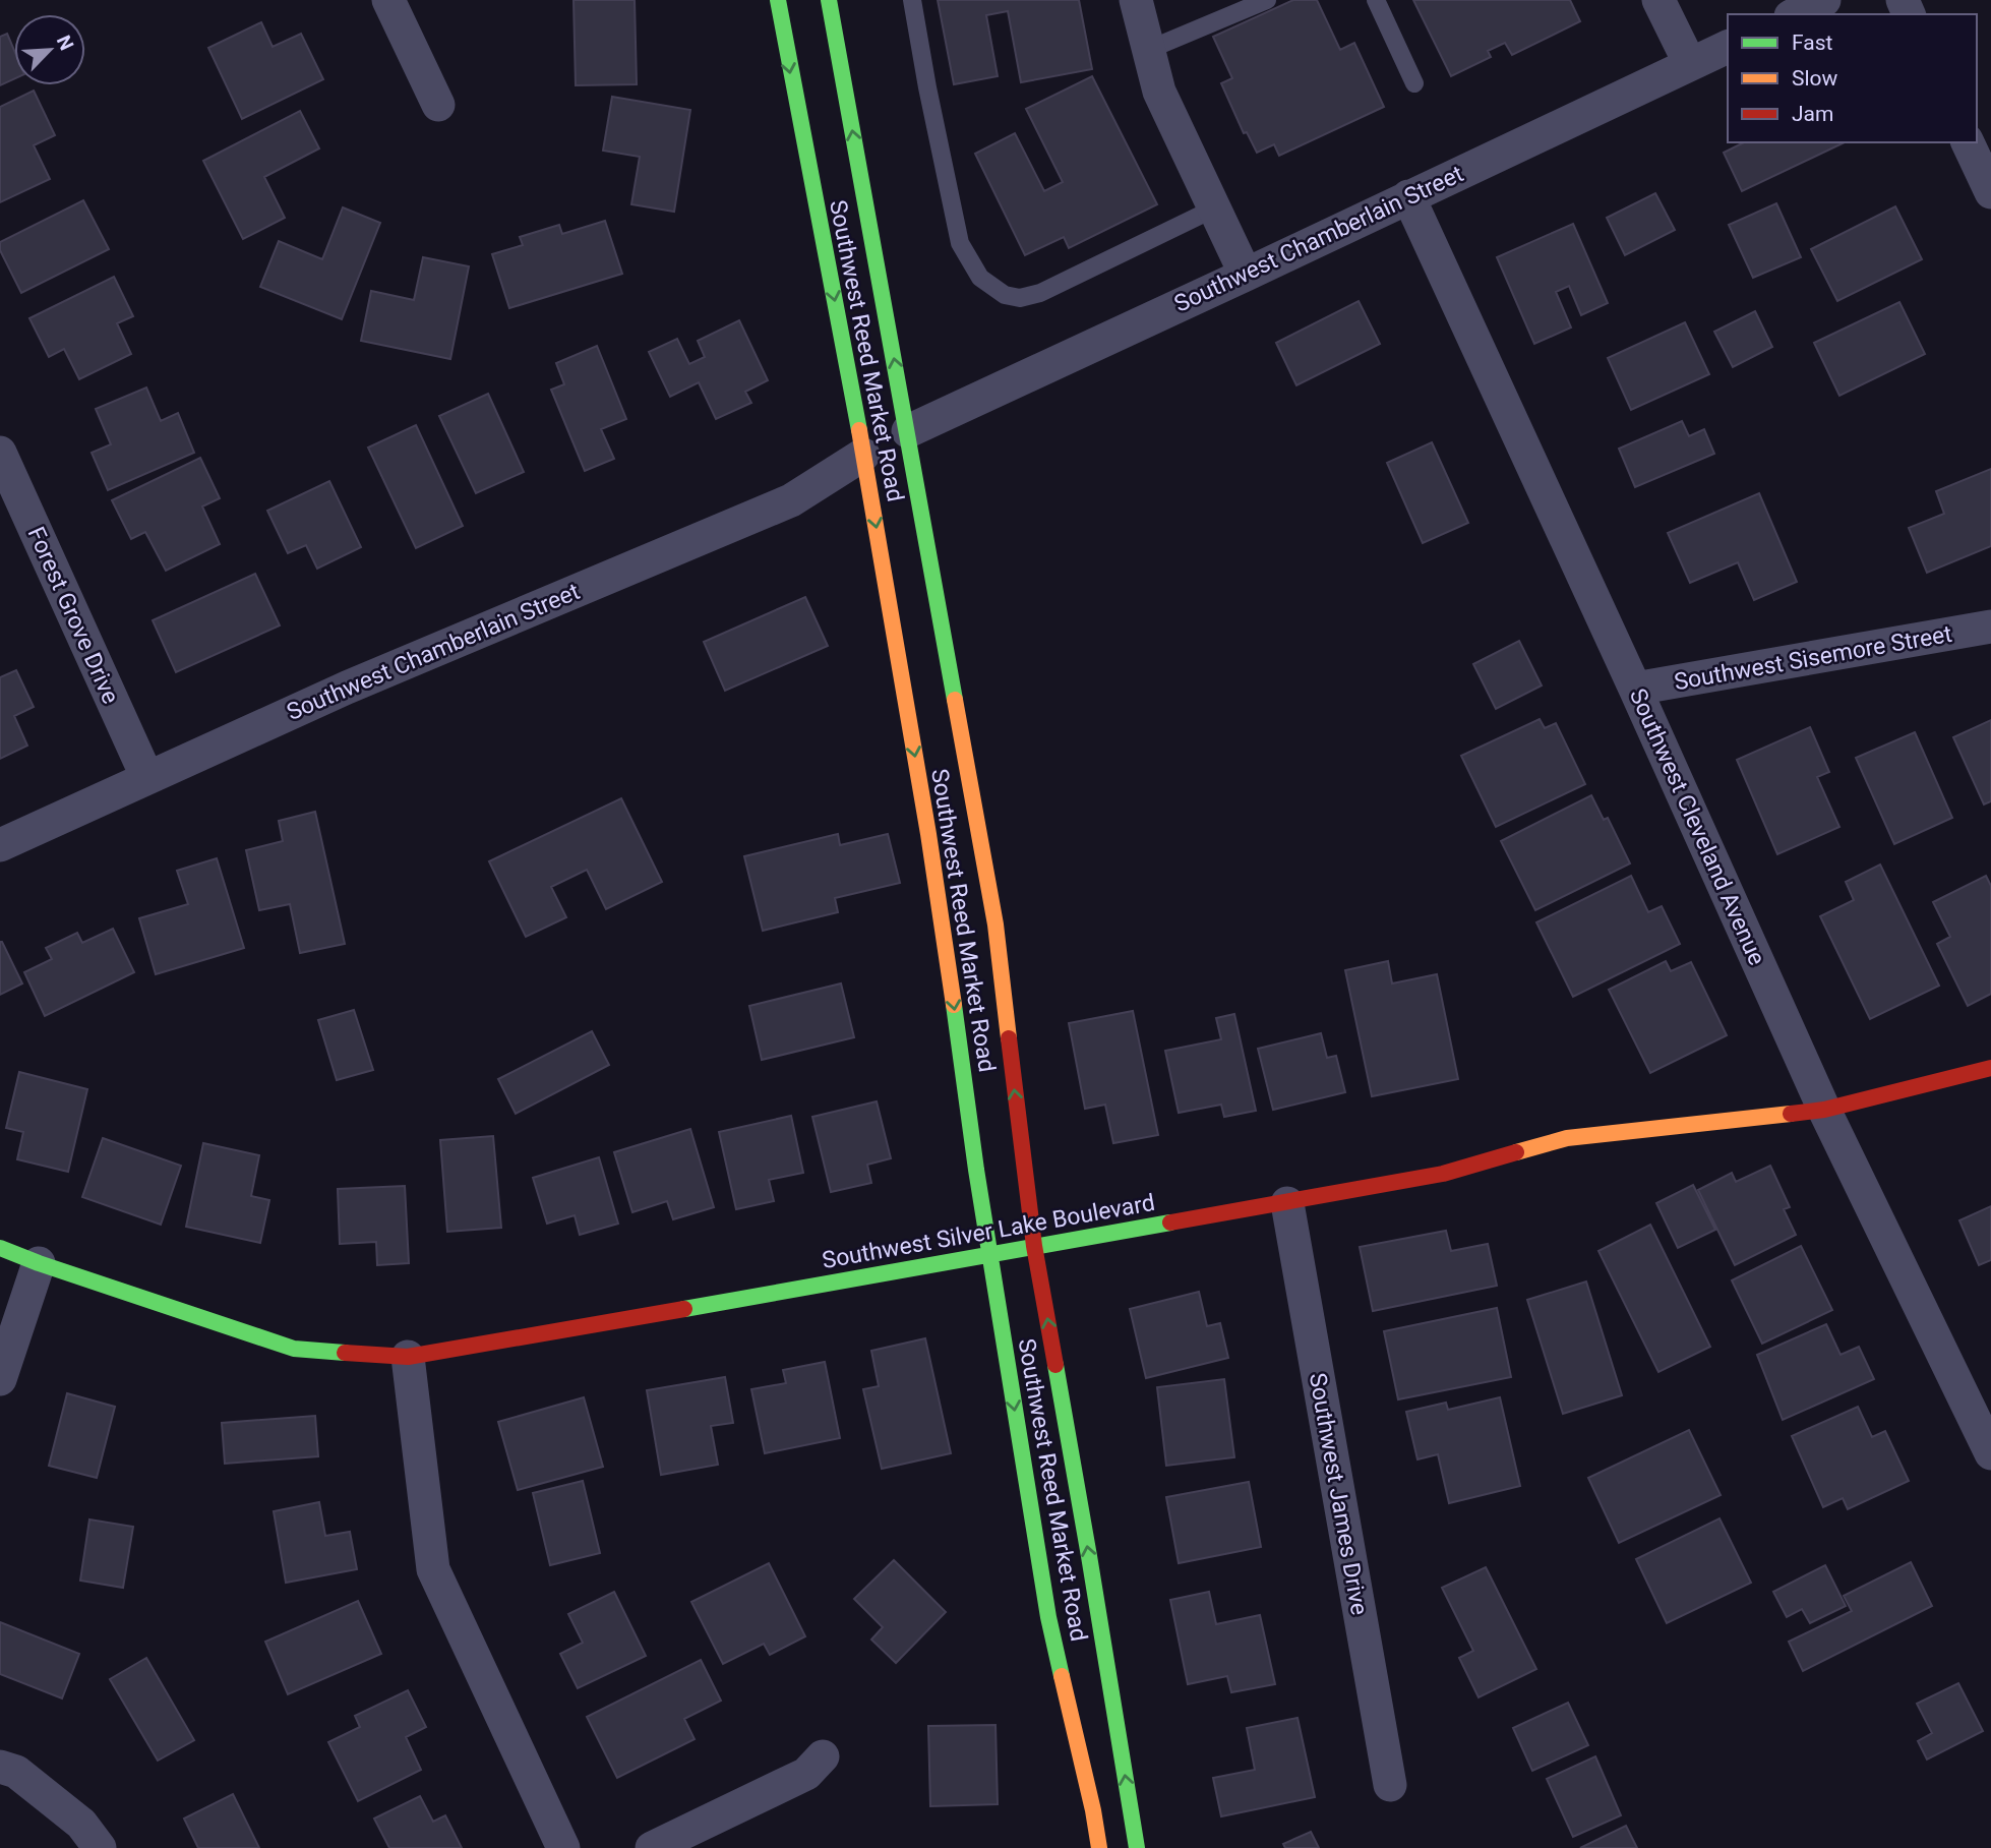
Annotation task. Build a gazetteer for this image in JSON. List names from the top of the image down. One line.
{"streets":{"main road":["Southwest Reed Market Road","Southwest Silver Lake Boulevard"],"street":["Southwest Chamberlain Street","Forest Grove Drive","Southwest Sisemore Street","Southwest Cleveland Avenue","Southwest James Drive"]},"crossings":[["Southwest Chamberlain Street","Southwest Reed Market Road"],["Southwest Chamberlain Street","Forest Grove Drive"],["Southwest Chamberlain Street","Southwest Cleveland Avenue"],["Southwest Reed Market Road","Southwest Silver Lake Boulevard"],["Southwest Sisemore Street","Southwest Cleveland Avenue"],["Southwest Cleveland Avenue","Southwest Silver Lake Boulevard"],["Southwest Silver Lake Boulevard","Southwest James Drive"]],"legend":["Fast","Slow","Jam"],"north":"top right"}
